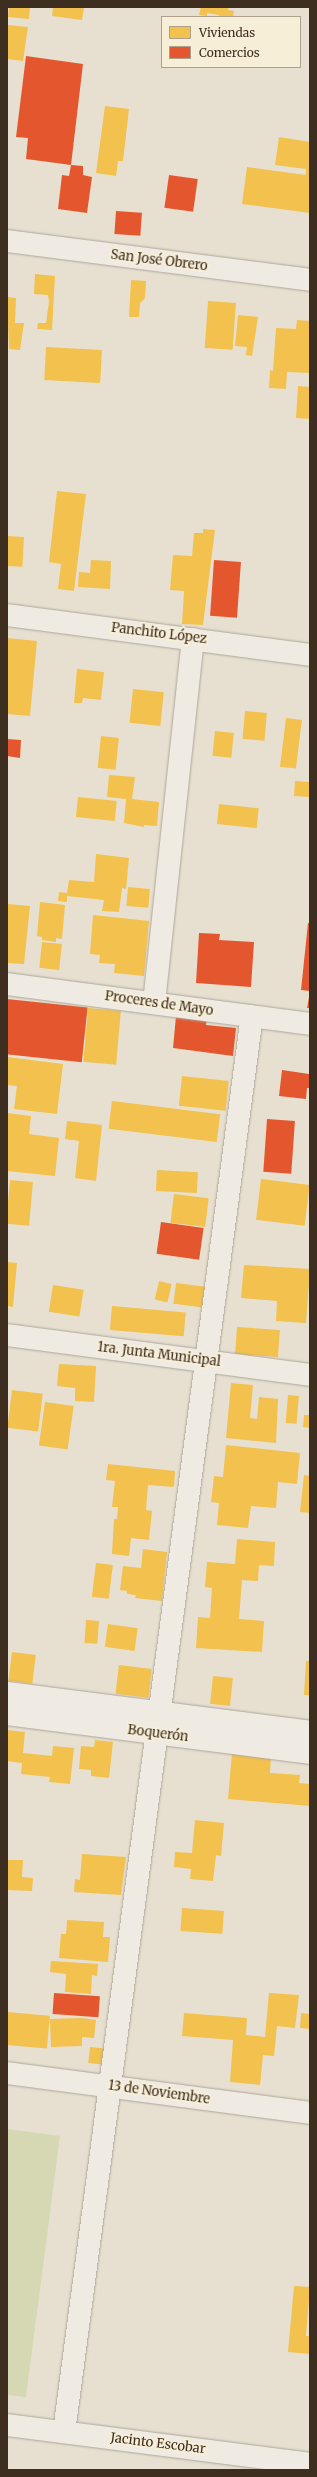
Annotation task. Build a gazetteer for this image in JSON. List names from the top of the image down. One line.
{"streets":{"street":["San José Obrero","Panchito López","Proceres de Mayo","1ra. Junta Municipal","Boquerón","13 de Noviembre","Jacinto Escobar"]},"legend":["Viviendas","Comercios"]}
